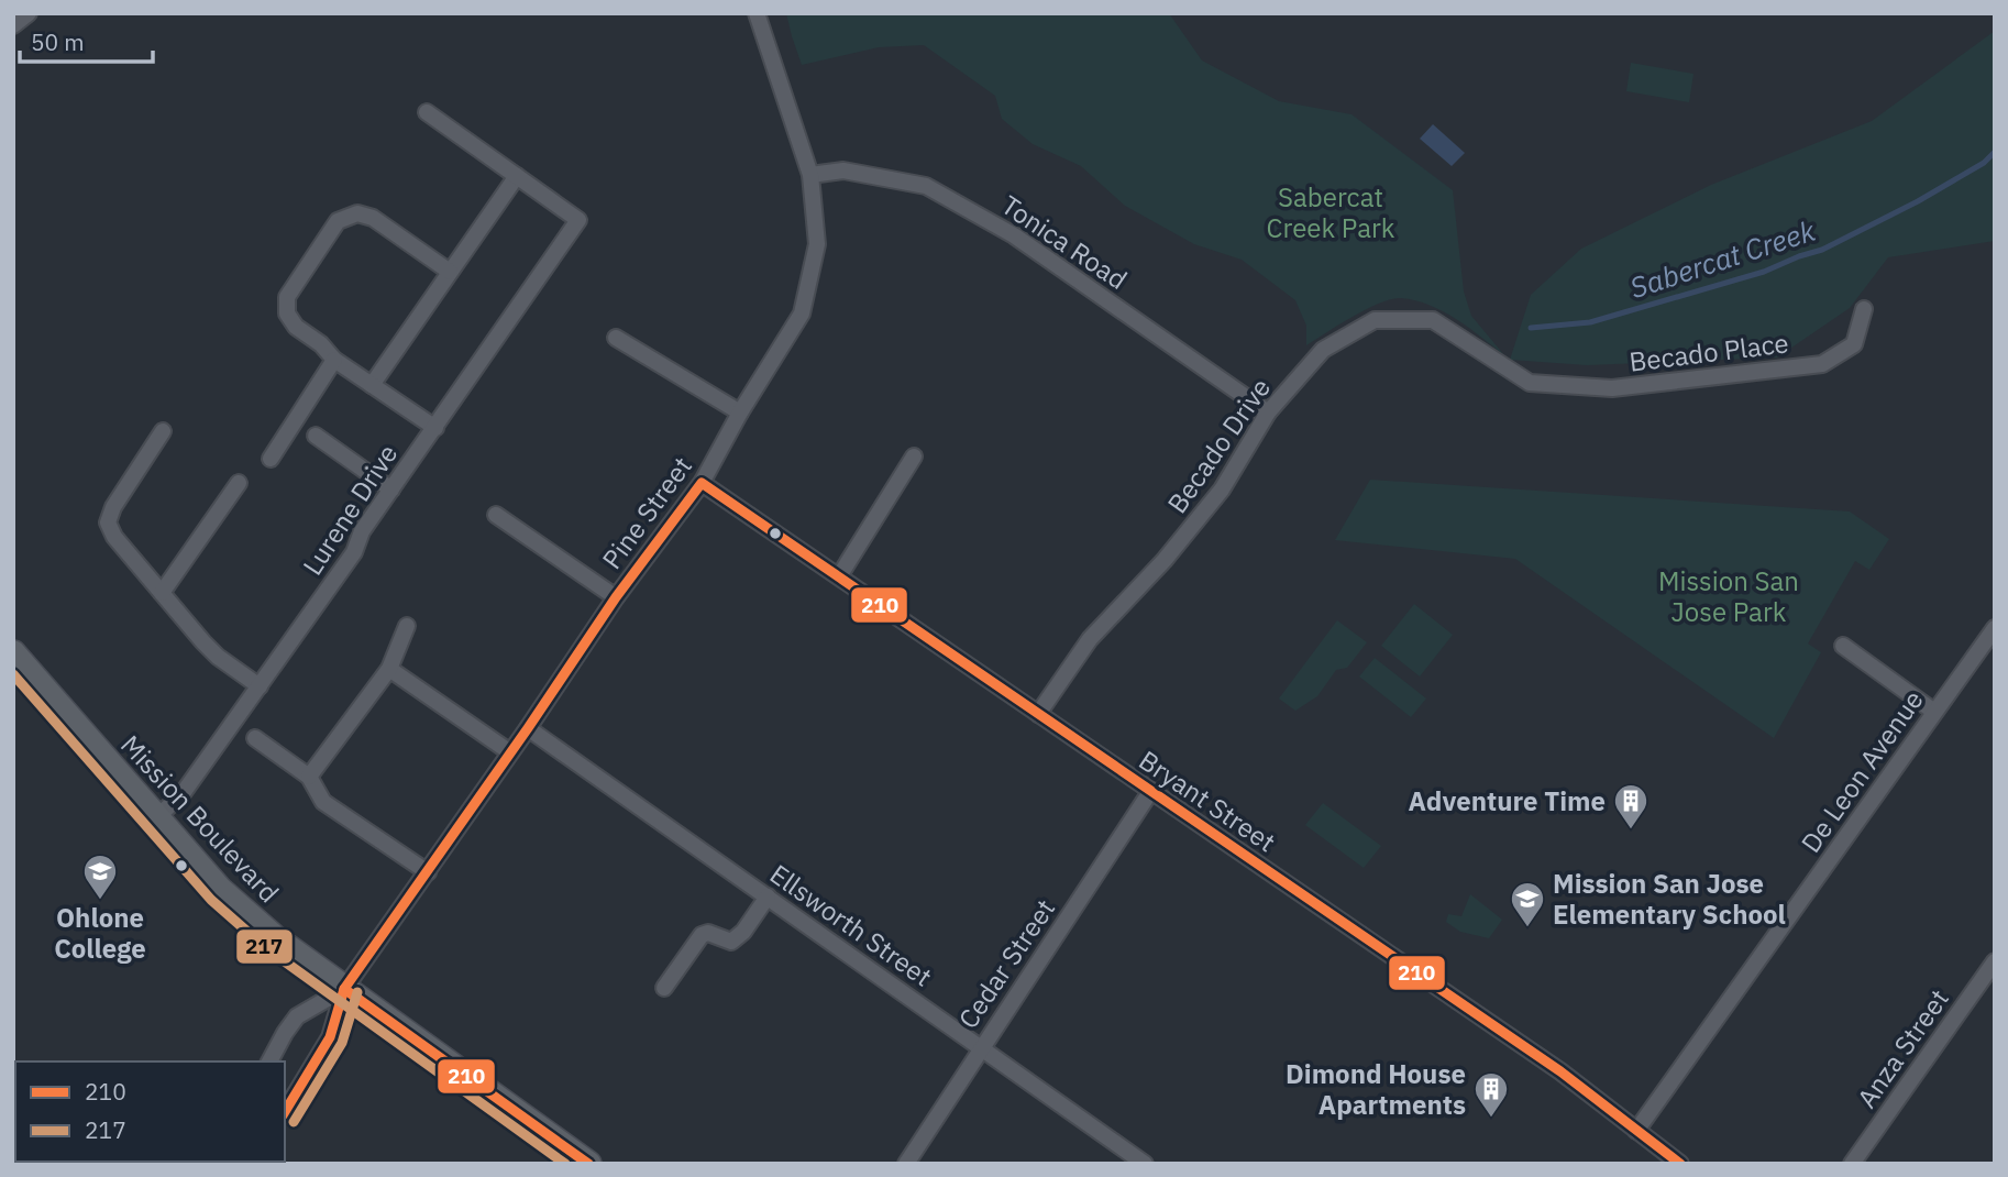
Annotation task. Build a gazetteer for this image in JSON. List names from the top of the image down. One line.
{"streets":{"main road":["Mission Boulevard"],"street":["Tonica Road","Becado Place","Becado Drive","Lurene Drive","Pine Street","De Leon Avenue","Bryant Street","Ellsworth Street","Cedar Street","Anza Street"]},"crossings":[["Tonica Road","Becado Drive"],["Tonica Road","Pine Street"],["Becado Place","Becado Drive"],["Becado Drive","Bryant Street"],["Lurene Drive","Mission Boulevard"],["Pine Street","Bryant Street"],["Pine Street","Mission Boulevard"],["Pine Street","Ellsworth Street"],["De Leon Avenue","Bryant Street"],["Bryant Street","Cedar Street"],["Ellsworth Street","Cedar Street"]],"water":["Sabercat Creek"],"parks":["Sabercat Creek Park","Mission San Jose Park"],"places":{"building":["Adventure Time","Dimond House Apartments"],"school or university":["Ohlone College","Mission San Jose Elementary School"]},"lines":["transit line 210","transit line 217"],"legend":["210","217"],"scale_bar":"50 m"}
